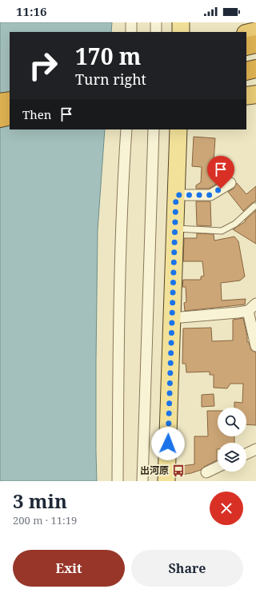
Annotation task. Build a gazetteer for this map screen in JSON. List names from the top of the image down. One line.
{"places":{"bus stop":["出河原"]},"page":{"status":"11:16","turn":["170 m","Turn right"],"then":"Then","heading":["3 min","200 m · 11:19"],"buttons":["Exit","Share"]}}
